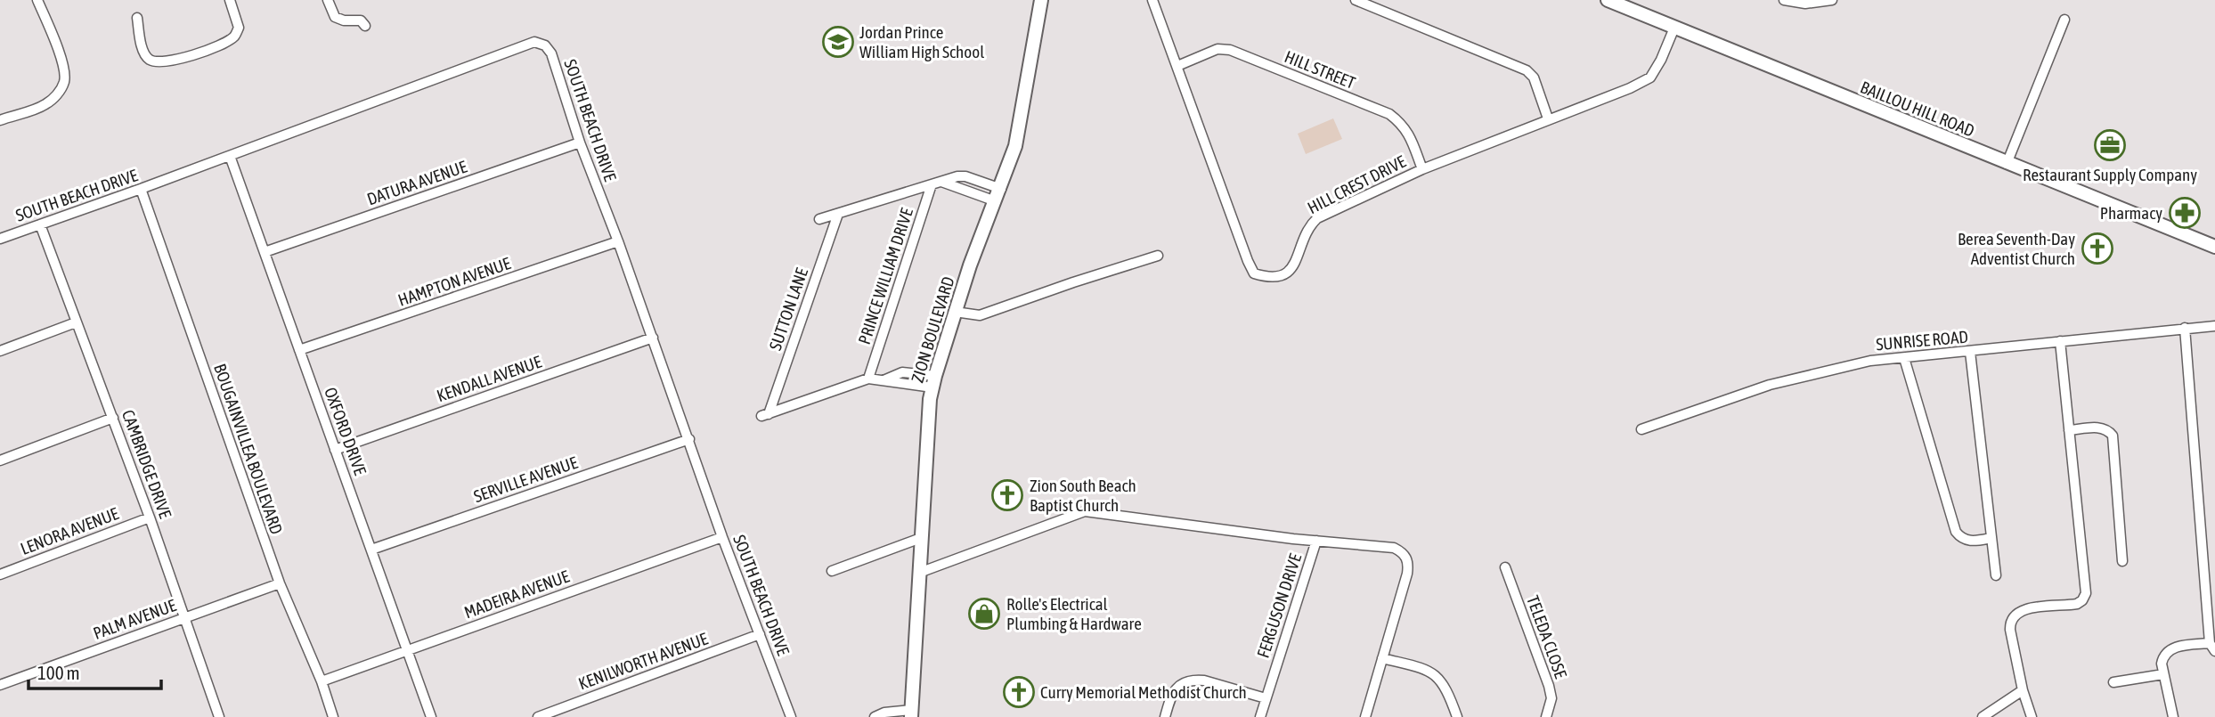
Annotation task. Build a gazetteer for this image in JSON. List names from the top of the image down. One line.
{"streets":{"main road":["BAILLOU HILL ROAD","ZION BOULEVARD"],"street":["HILL STREET","SOUTH BEACH DRIVE","DATURA AVENUE","HILL CREST DRIVE","PRINCE WILLIAM DRIVE","HAMPTON AVENUE","SUTTON LANE","SUNRISE ROAD","KENDALL AVENUE","OXFORD DRIVE","BOUGAINVILLEA BOULEVARD","CAMBRIDGE DRIVE","SERVILLE AVENUE","LENORA AVENUE","MADEIRA AVENUE","FERGUSON DRIVE","PALM AVENUE","TELEDA CLOSE","KENILWORTH AVENUE"]},"crossings":[["HILL STREET","HILL CREST DRIVE"],["BAILLOU HILL ROAD","HILL CREST DRIVE"],["SOUTH BEACH DRIVE","DATURA AVENUE"],["SOUTH BEACH DRIVE","HAMPTON AVENUE"],["SOUTH BEACH DRIVE","KENDALL AVENUE"],["SOUTH BEACH DRIVE","OXFORD DRIVE"],["SOUTH BEACH DRIVE","BOUGAINVILLEA BOULEVARD"],["SOUTH BEACH DRIVE","CAMBRIDGE DRIVE"],["SOUTH BEACH DRIVE","SERVILLE AVENUE"],["SOUTH BEACH DRIVE","MADEIRA AVENUE"],["SOUTH BEACH DRIVE","KENILWORTH AVENUE"],["DATURA AVENUE","OXFORD DRIVE"],["PRINCE WILLIAM DRIVE","SUTTON LANE"],["HAMPTON AVENUE","OXFORD DRIVE"],["KENDALL AVENUE","OXFORD DRIVE"],["OXFORD DRIVE","SERVILLE AVENUE"],["OXFORD DRIVE","MADEIRA AVENUE"],["BOUGAINVILLEA BOULEVARD","MADEIRA AVENUE"],["BOUGAINVILLEA BOULEVARD","PALM AVENUE"],["CAMBRIDGE DRIVE","LENORA AVENUE"],["CAMBRIDGE DRIVE","PALM AVENUE"]],"places":{"school or university":["Jordan Prince William High School"],"office":["Restaurant Supply Company"],"pharmacy":["Pharmacy"],"church":["Berea Seventh-Day Adventist Church","Zion South Beach Baptist Church","Curry Memorial Methodist Church"],"shop":["Rolle's Electrical Plumbing & Hardware"]},"scale_bar":"100 m"}
